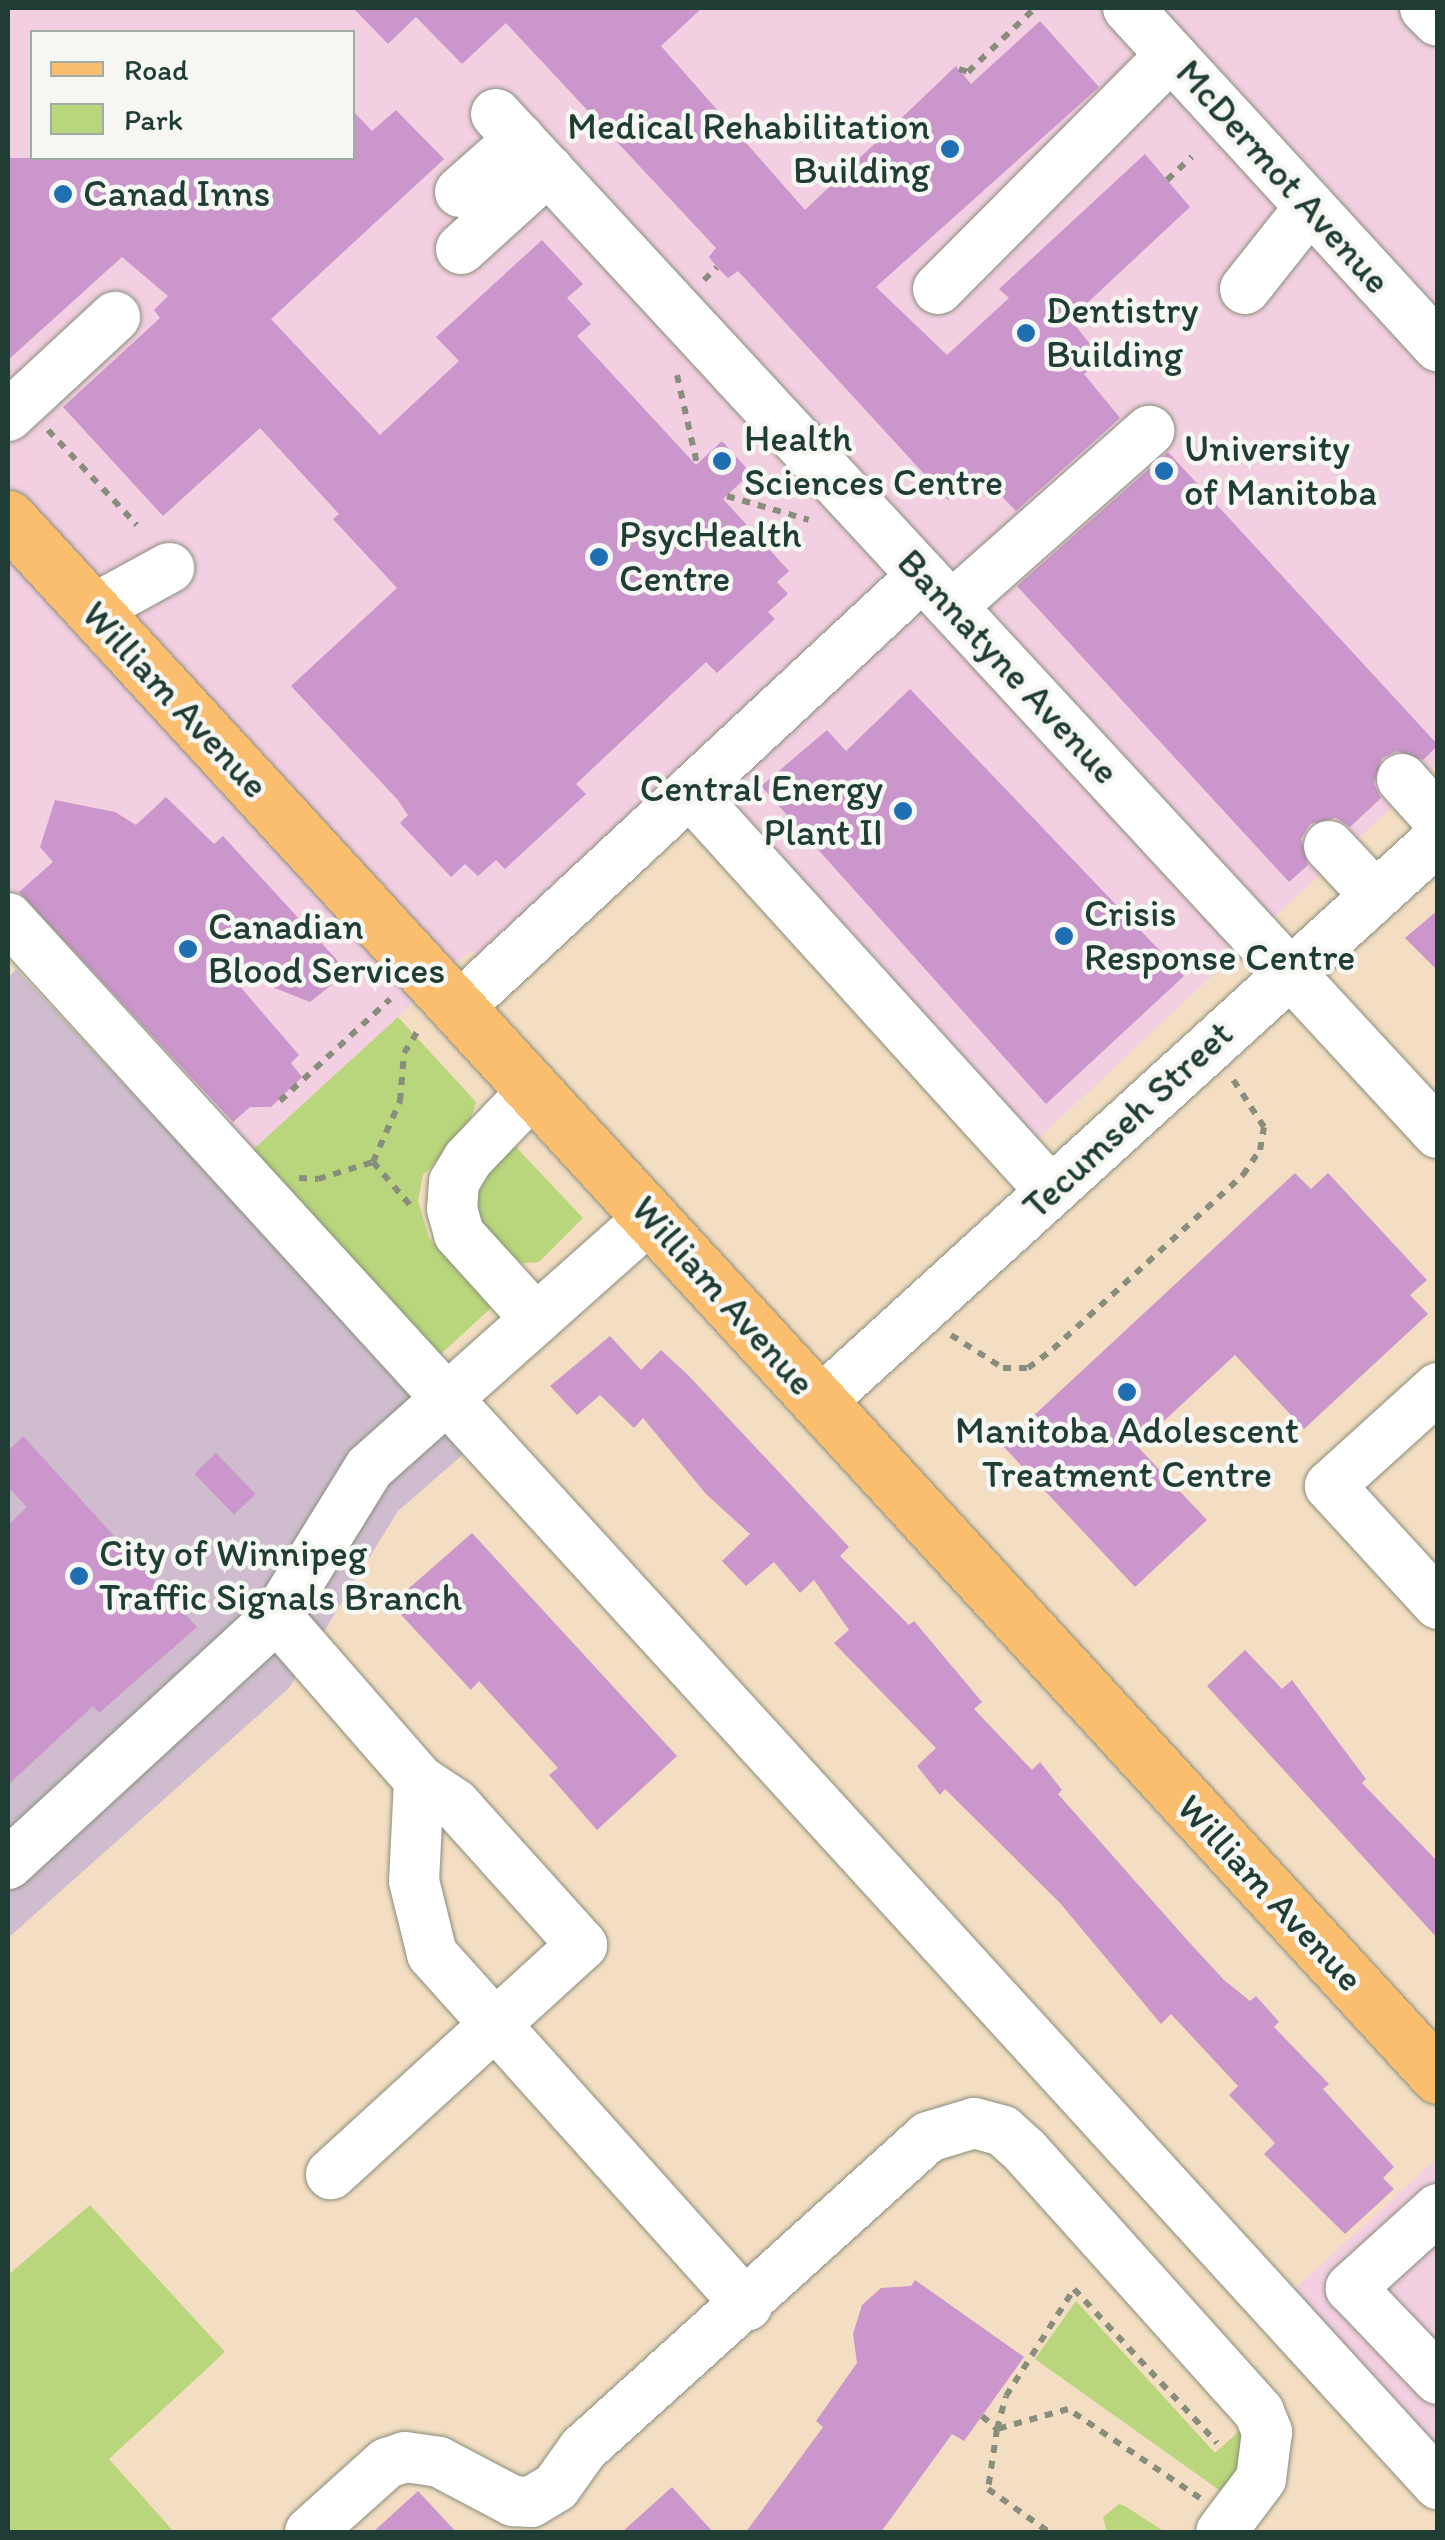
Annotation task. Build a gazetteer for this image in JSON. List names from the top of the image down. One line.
{"streets":{"main road":["William Avenue"],"street":["McDermot Avenue","Bannatyne Avenue","Tecumseh Street"]},"crossings":[["Bannatyne Avenue","Tecumseh Street"],["William Avenue","Tecumseh Street"]],"places":["Medical Rehabilitation Building","Canad Inns","Dentistry Building","Health Sciences Centre","University of Manitoba","PsycHealth Centre","Central Energy Plant II","Crisis Response Centre","Canadian Blood Services","Manitoba Adolescent Treatment Centre","City of Winnipeg Traffic Signals Branch"],"legend":["Road","Park"]}
